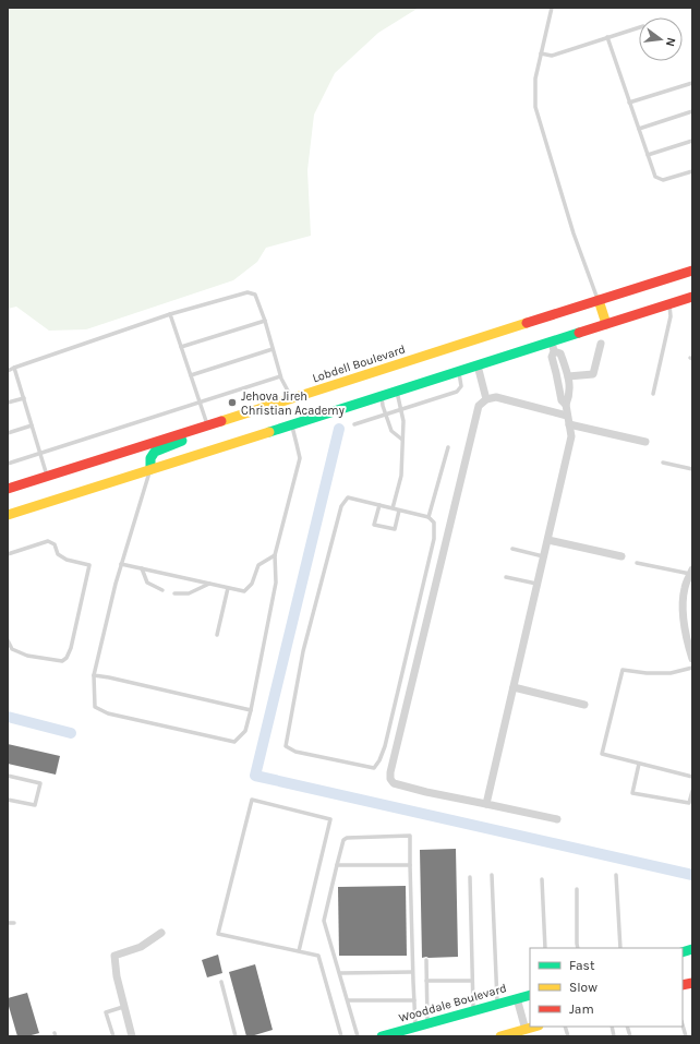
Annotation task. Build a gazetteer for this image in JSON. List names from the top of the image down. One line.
{"streets":{"main road":["Lobdell Boulevard","Wooddale Boulevard"]},"places":["Jehova Jireh Christian Academy"],"legend":["Fast","Slow","Jam"],"north":"right"}
